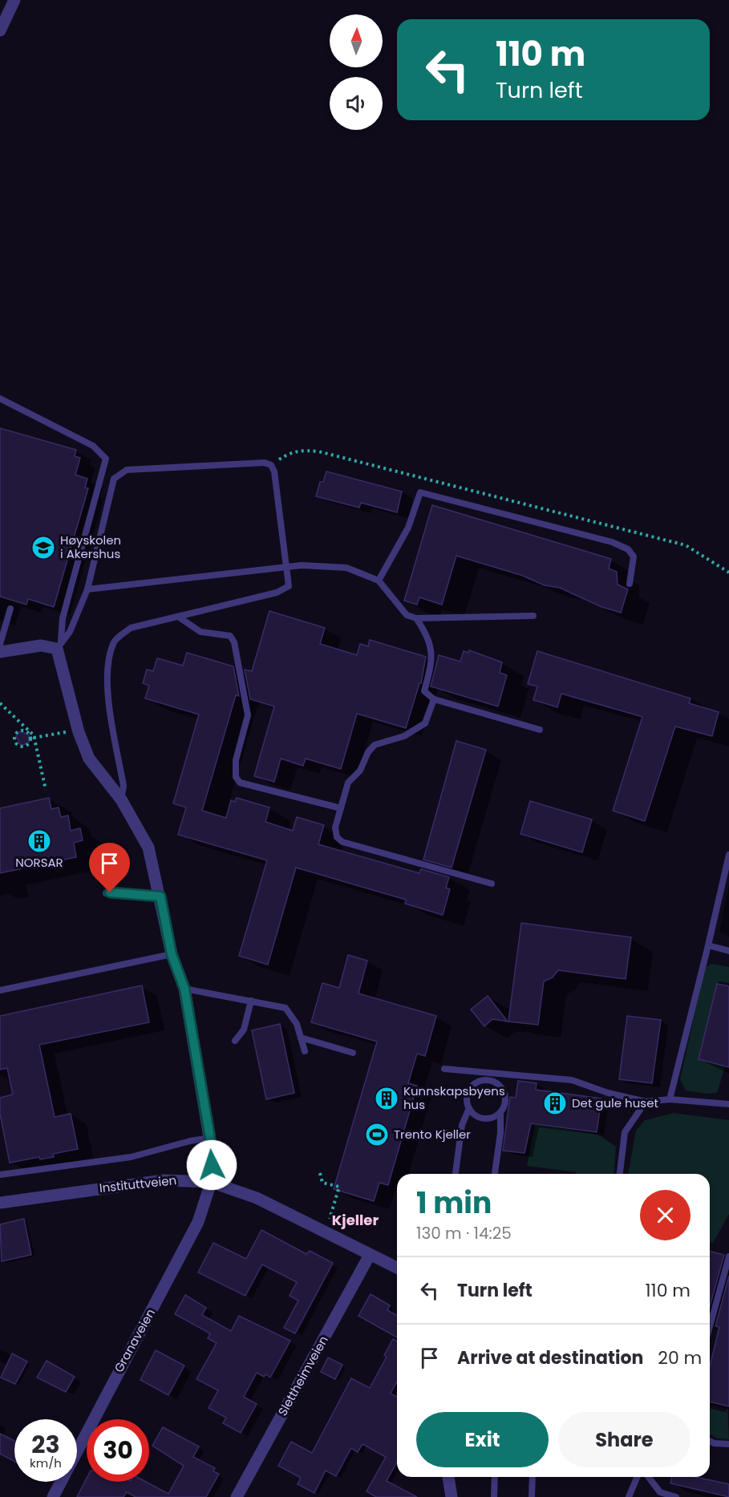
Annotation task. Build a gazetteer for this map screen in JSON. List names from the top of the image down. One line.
{"streets":{"street":["Instituttveien","Granaveien","Slettheimveien"]},"crossings":[["Instituttveien","Granaveien"],["Instituttveien","Slettheimveien"]],"districts":["Kjeller"],"places":{"school or university":["Høyskolen i Akershus"],"building":["NORSAR","Kunnskapsbyens hus","Det gule huset"],"sports":["Trento Kjeller"]},"north":"top","page":{"turn":["110 m","Turn left"],"heading":["1 min","130 m · 14:25"],"list":[{"name":"Turn left","value":"110 m"},{"name":"Arrive at destination","value":"20 m"}],"buttons":["Exit","Share"],"speed":"23 km/h","limit":"30"}}
